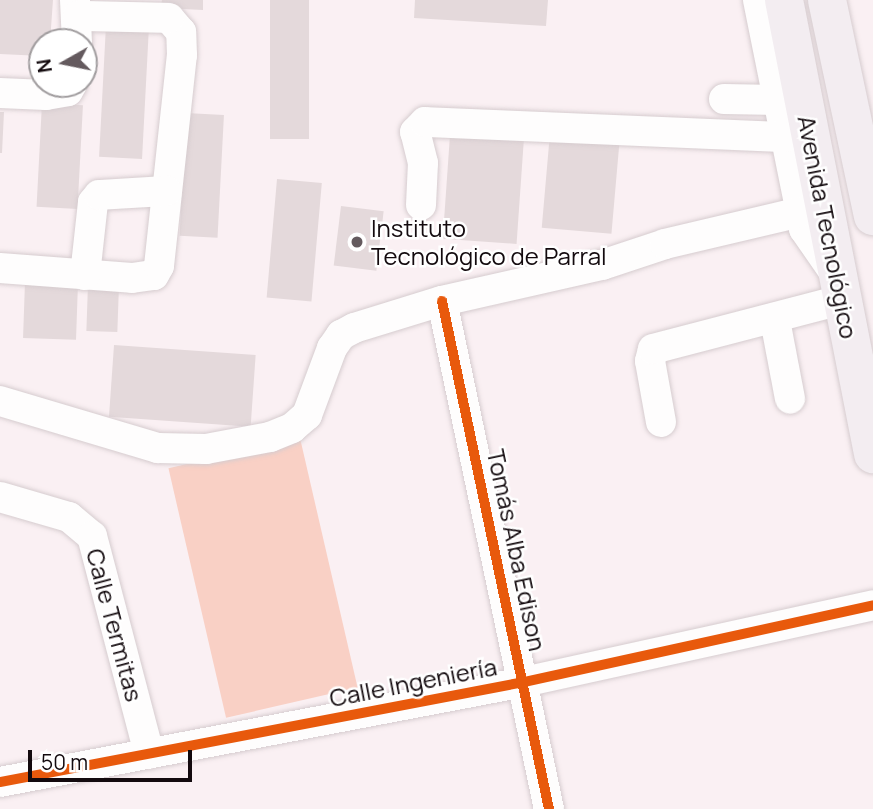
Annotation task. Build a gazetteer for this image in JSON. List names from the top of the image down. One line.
{"streets":{"main road":["Avenida Tecnológico"],"street":["Tomás Alba Edison","Calle Termitas","Calle Ingeniería"]},"crossings":[["Tomás Alba Edison","Calle Ingeniería"],["Calle Termitas","Calle Ingeniería"]],"places":["Instituto Tecnológico de Parral"],"scale_bar":"50 m","north":"left"}
